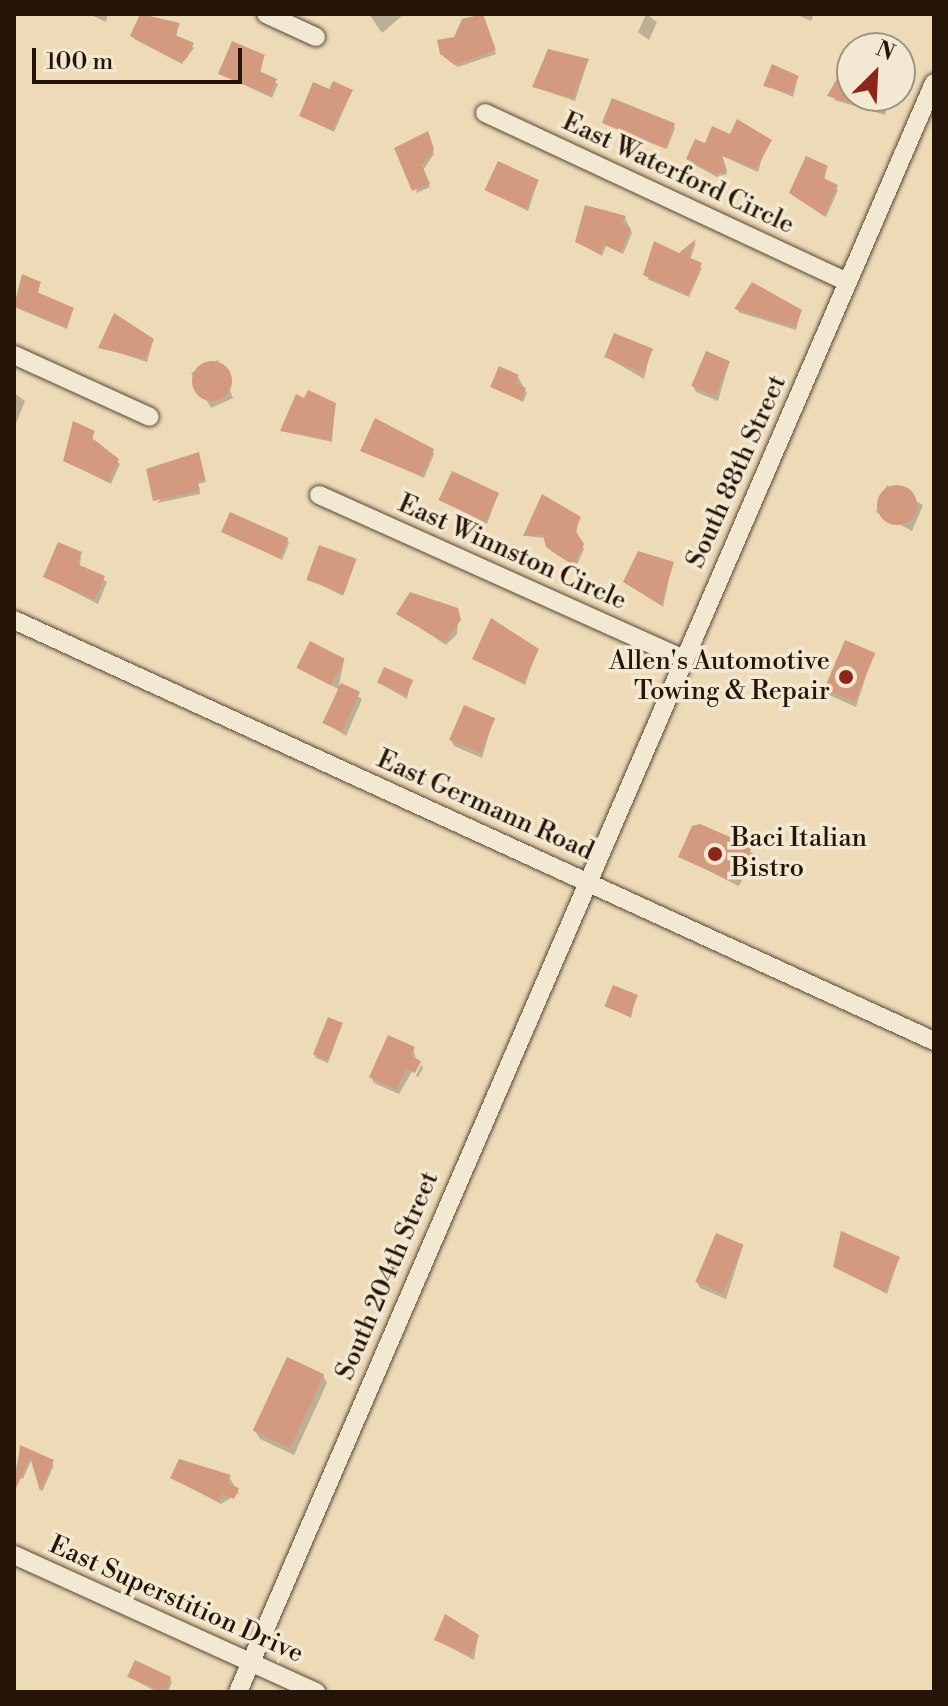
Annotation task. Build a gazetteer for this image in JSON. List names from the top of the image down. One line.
{"streets":{"street":["East Waterford Circle","South 88th Street","East Winnston Circle","East Germann Road","South 204th Street","East Superstition Drive"]},"crossings":[["East Waterford Circle","South 88th Street"],["South 88th Street","East Winnston Circle"],["South 88th Street","East Germann Road"],["South 88th Street","South 204th Street"],["East Germann Road","South 204th Street"],["South 204th Street","East Superstition Drive"]],"places":["Allen's Automotive Towing & Repair","Baci Italian Bistro"],"scale_bar":"100 m","north":"top right"}
